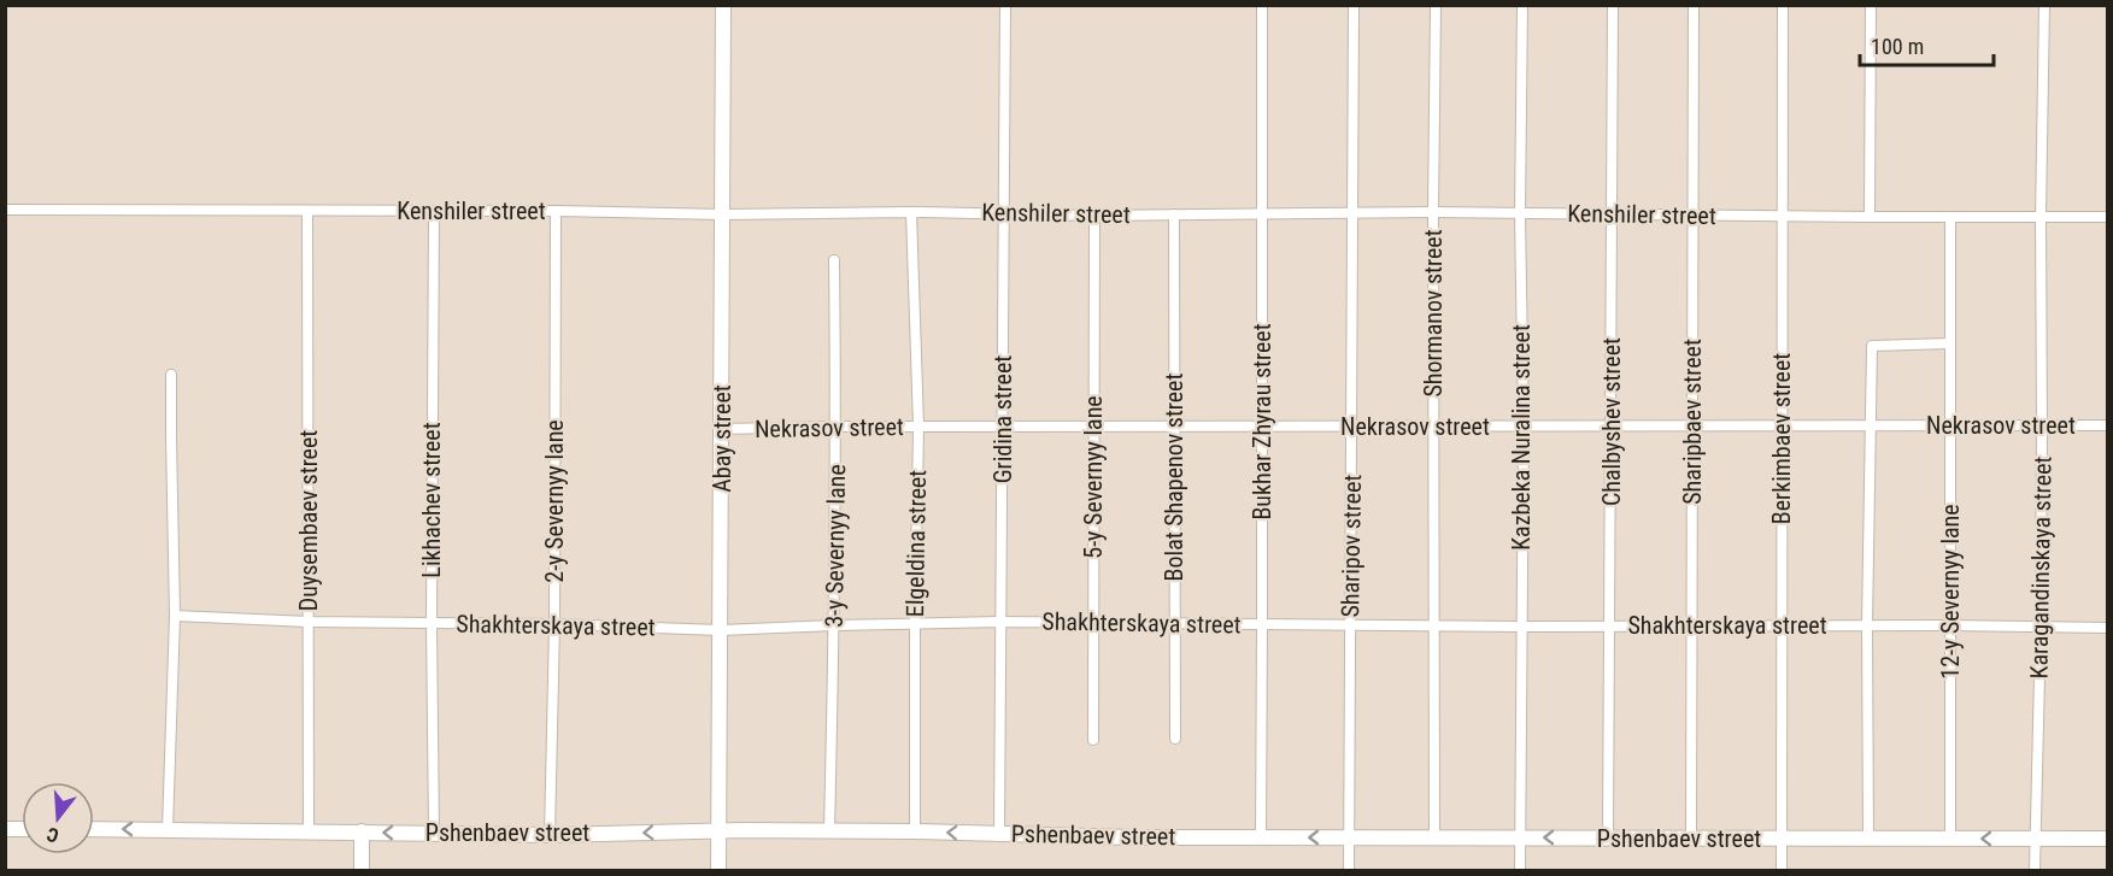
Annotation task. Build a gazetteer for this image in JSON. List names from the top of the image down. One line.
{"streets":{"main road":["Abay street","Pshenbaev street"],"street":["Kenshiler street","Shormanov street","Gridina street","Bukhar Zhyrau street","Chalbyshev street","Sharipbaev street","Nekrasov street","Kazbeka Nuralina street","Berkimbaev street","5-y Severnyy lane","Bolat Shapenov street","Likhachev street","2-y Severnyy lane","Duysembaev street","Elgeldina street","3-y Severnyy lane","Sharipov street","Karagandinskaya street","12-y Severnyy lane","Shakhterskaya street"]},"crossings":[["Kenshiler street","Shormanov street"],["Kenshiler street","Gridina street"],["Kenshiler street","Bukhar Zhyrau street"],["Kenshiler street","Chalbyshev street"],["Kenshiler street","Sharipbaev street"],["Kenshiler street","Kazbeka Nuralina street"],["Kenshiler street","Abay street"],["Kenshiler street","Berkimbaev street"],["Kenshiler street","5-y Severnyy lane"],["Kenshiler street","Bolat Shapenov street"],["Kenshiler street","Likhachev street"],["Kenshiler street","2-y Severnyy lane"],["Kenshiler street","Duysembaev street"],["Kenshiler street","Elgeldina street"],["Kenshiler street","Sharipov street"],["Kenshiler street","Karagandinskaya street"],["Kenshiler street","12-y Severnyy lane"],["Shormanov street","Nekrasov street"],["Shormanov street","Shakhterskaya street"],["Shormanov street","Pshenbaev street"],["Gridina street","Nekrasov street"],["Gridina street","Shakhterskaya street"],["Gridina street","Pshenbaev street"],["Bukhar Zhyrau street","Nekrasov street"],["Bukhar Zhyrau street","Shakhterskaya street"],["Bukhar Zhyrau street","Pshenbaev street"],["Chalbyshev street","Nekrasov street"],["Chalbyshev street","Shakhterskaya street"],["Chalbyshev street","Pshenbaev street"],["Sharipbaev street","Nekrasov street"],["Sharipbaev street","Shakhterskaya street"],["Sharipbaev street","Pshenbaev street"],["Nekrasov street","Kazbeka Nuralina street"],["Nekrasov street","Abay street"],["Nekrasov street","Berkimbaev street"],["Nekrasov street","5-y Severnyy lane"],["Nekrasov street","Bolat Shapenov street"],["Nekrasov street","Elgeldina street"],["Nekrasov street","3-y Severnyy lane"],["Nekrasov street","Sharipov street"],["Nekrasov street","Karagandinskaya street"],["Nekrasov street","12-y Severnyy lane"],["Kazbeka Nuralina street","Shakhterskaya street"],["Kazbeka Nuralina street","Pshenbaev street"],["Abay street","Shakhterskaya street"],["Abay street","Pshenbaev street"],["Berkimbaev street","Shakhterskaya street"],["Berkimbaev street","Pshenbaev street"],["5-y Severnyy lane","Shakhterskaya street"],["Bolat Shapenov street","Shakhterskaya street"],["Likhachev street","Shakhterskaya street"],["Likhachev street","Pshenbaev street"],["2-y Severnyy lane","Shakhterskaya street"],["2-y Severnyy lane","Pshenbaev street"],["Duysembaev street","Shakhterskaya street"],["Duysembaev street","Pshenbaev street"],["Elgeldina street","Shakhterskaya street"],["Elgeldina street","Pshenbaev street"],["3-y Severnyy lane","Shakhterskaya street"],["3-y Severnyy lane","Pshenbaev street"],["Sharipov street","Shakhterskaya street"],["Sharipov street","Pshenbaev street"],["Karagandinskaya street","Shakhterskaya street"],["Karagandinskaya street","Pshenbaev street"],["12-y Severnyy lane","Shakhterskaya street"],["12-y Severnyy lane","Pshenbaev street"]],"scale_bar":"100 m","north":"bottom"}
